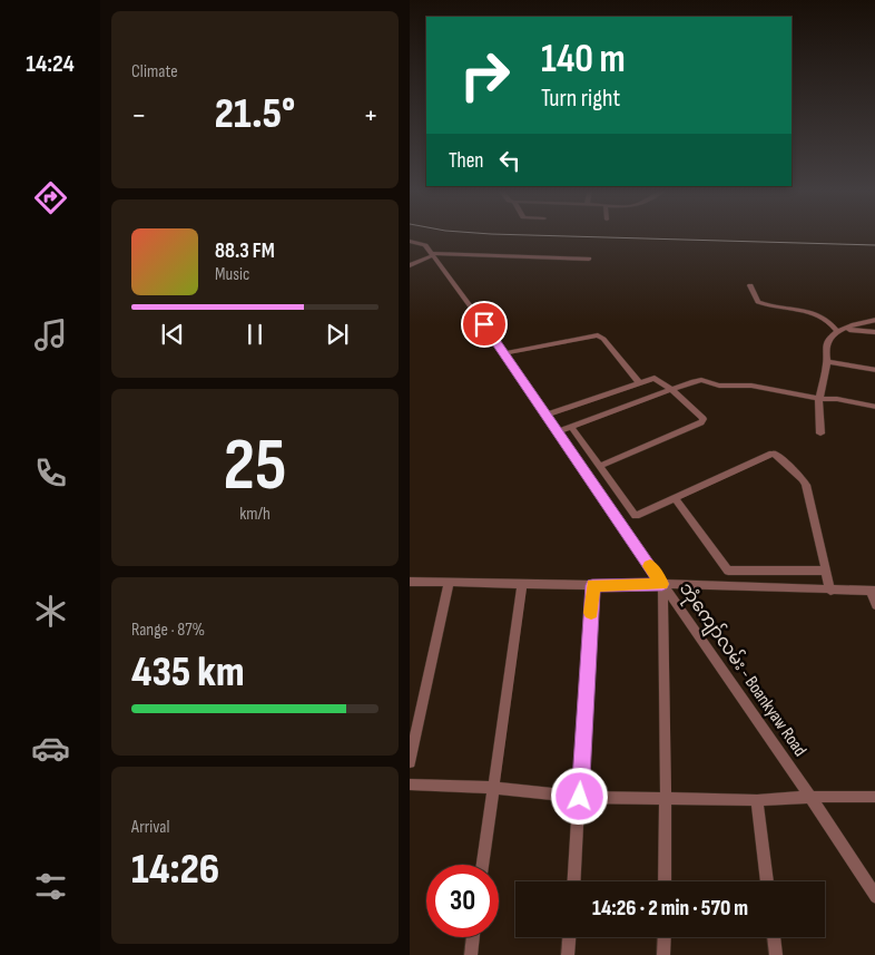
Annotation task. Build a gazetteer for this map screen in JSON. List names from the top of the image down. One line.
{"streets":{"street":["ဘုံကျော်လမ်း - Boankyaw Road"]},"page":{"tabs":"14:24","tile":["Climate",["25","km/h"],["Range · 87%","435 km"],["Arrival","14:26"]],"turn":["140 m","Turn right"],"heat":["−","21.5°","+"],"then":"Then","song":["88.3 FM","Music"],"limit":"30","trip":"14:26 · 2 min · 570 m"}}
